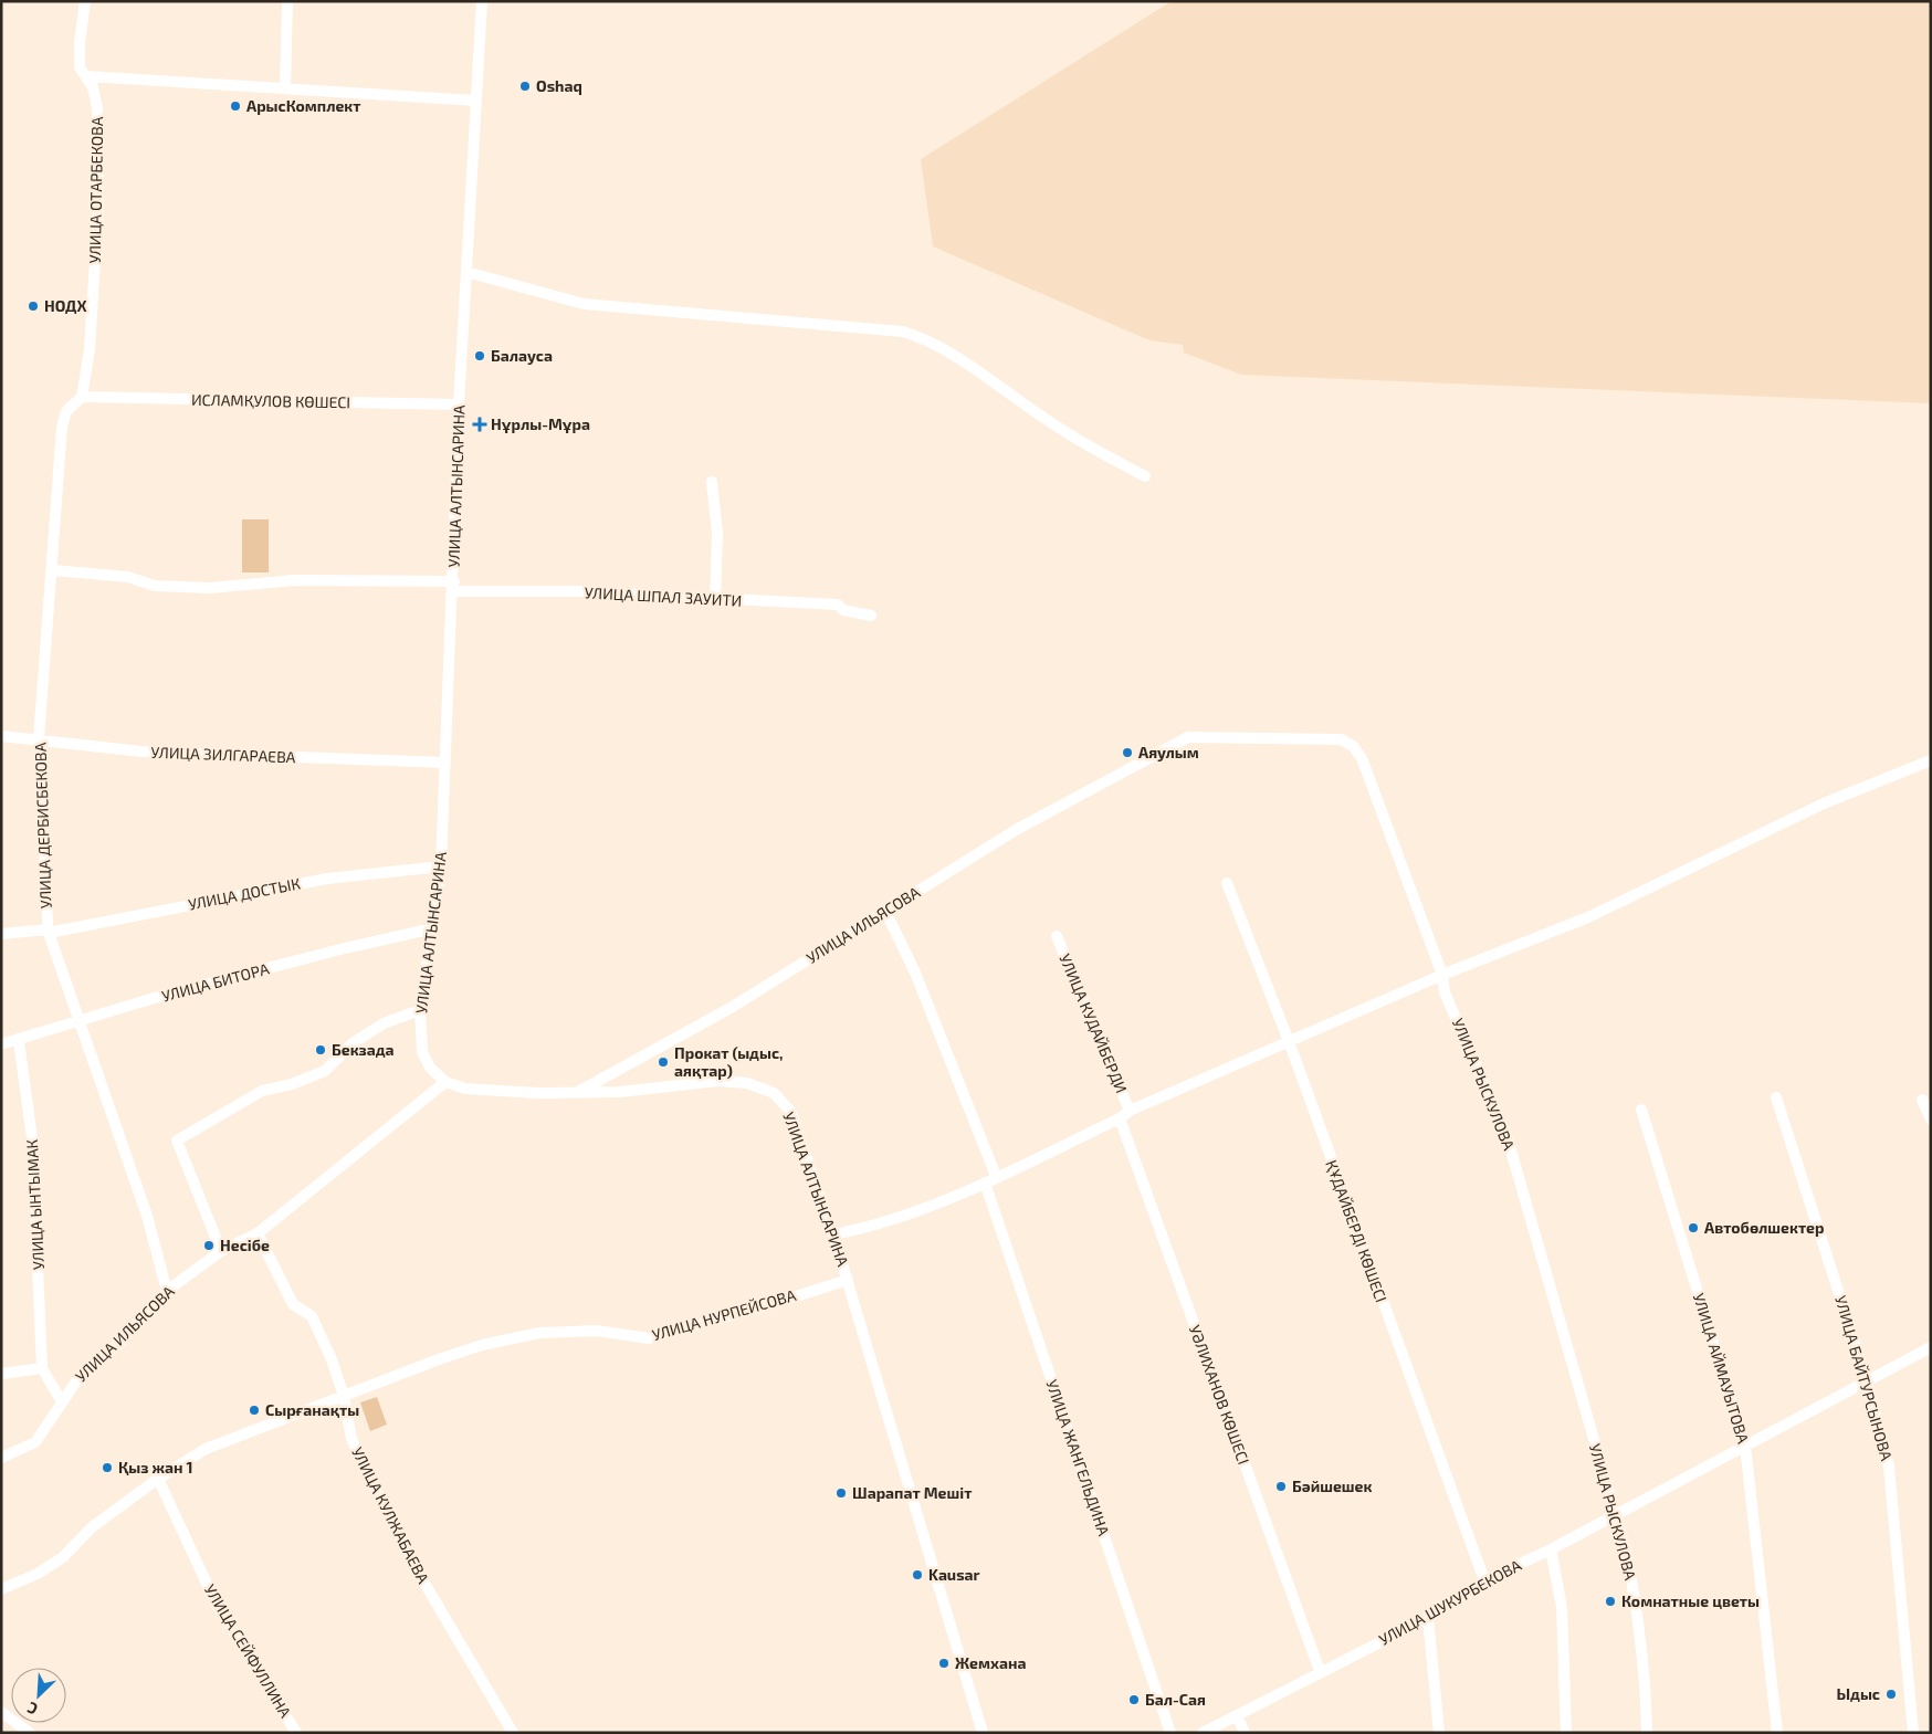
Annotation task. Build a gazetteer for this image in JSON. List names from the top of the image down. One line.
{"streets":{"street":["УЛИЦА ОТАРБЕКОВА","ИСЛАМҚУЛОВ КӨШЕСІ","УЛИЦА АЛТЫНСАРИНА","УЛИЦА ШПАЛ ЗАУИТИ","УЛИЦА ЗИЛГАРАЕВА","УЛИЦА ДЕРБИСБЕКОВА","УЛИЦА ДОСТЫК","УЛИЦА ИЛЬЯСОВА","УЛИЦА БИТОРА","УЛИЦА КУДАЙБЕРДИ","УЛИЦА РЫСКУЛОВА","УЛИЦА ЫНТЫМАК","ҚҰДАЙБЕРДІ КӨШЕСІ","УЛИЦА НУРПЕЙСОВА","УЛИЦА АЙМАУЫТОВА","УЛИЦА БАЙТУРСЫНОВА","УӘЛИХАНОВ КӨШЕСІ","УЛИЦА ЖАНГЕЛЬДИНА","УЛИЦА КУЛЖАБАЕВА","УЛИЦА ШУКУРБЕКОВА","УЛИЦА СЕЙФУЛЛИНА"]},"crossings":[["УЛИЦА ОТАРБЕКОВА","ИСЛАМҚУЛОВ КӨШЕСІ"],["УЛИЦА ОТАРБЕКОВА","УЛИЦА ДЕРБИСБЕКОВА"],["ИСЛАМҚУЛОВ КӨШЕСІ","УЛИЦА АЛТЫНСАРИНА"],["ИСЛАМҚУЛОВ КӨШЕСІ","УЛИЦА ДЕРБИСБЕКОВА"],["УЛИЦА АЛТЫНСАРИНА","УЛИЦА ШПАЛ ЗАУИТИ"],["УЛИЦА АЛТЫНСАРИНА","УЛИЦА ЗИЛГАРАЕВА"],["УЛИЦА АЛТЫНСАРИНА","УЛИЦА ДОСТЫК"],["УЛИЦА АЛТЫНСАРИНА","УЛИЦА ИЛЬЯСОВА"],["УЛИЦА АЛТЫНСАРИНА","УЛИЦА БИТОРА"],["УЛИЦА АЛТЫНСАРИНА","УЛИЦА НУРПЕЙСОВА"],["УЛИЦА ШПАЛ ЗАУИТИ","УЛИЦА ДЕРБИСБЕКОВА"],["УЛИЦА ЗИЛГАРАЕВА","УЛИЦА ДЕРБИСБЕКОВА"],["УЛИЦА ДЕРБИСБЕКОВА","УЛИЦА ДОСТЫК"],["УЛИЦА ДЕРБИСБЕКОВА","УЛИЦА ИЛЬЯСОВА"],["УЛИЦА ДЕРБИСБЕКОВА","УЛИЦА БИТОРА"],["УЛИЦА ИЛЬЯСОВА","УЛИЦА РЫСКУЛОВА"],["УЛИЦА ИЛЬЯСОВА","УЛИЦА КУЛЖАБАЕВА"],["УЛИЦА БИТОРА","УЛИЦА ЫНТЫМАК"],["УЛИЦА РЫСКУЛОВА","УЛИЦА ШУКУРБЕКОВА"],["ҚҰДАЙБЕРДІ КӨШЕСІ","УЛИЦА ШУКУРБЕКОВА"],["УЛИЦА НУРПЕЙСОВА","УЛИЦА КУЛЖАБАЕВА"],["УЛИЦА НУРПЕЙСОВА","УЛИЦА СЕЙФУЛЛИНА"],["УЛИЦА АЙМАУЫТОВА","УЛИЦА ШУКУРБЕКОВА"],["УЛИЦА БАЙТУРСЫНОВА","УЛИЦА ШУКУРБЕКОВА"],["УӘЛИХАНОВ КӨШЕСІ","УЛИЦА ШУКУРБЕКОВА"]],"places":{"other":["Oshaq","АрысКомплект","НОДХ","Балауса","Аяулым","Бекзада","Прокат (ыдыс, аяқтар)","Автобөлшектер","Несібе","Сырғанақты","Қыз жан 1","Бәйшешек","Шарапат Мешіт","Kausar","Комнатные цветы","Жемхана","Ыдыс","Бал-Сая"],"health":["Нұрлы-Мұра"]},"north":"bottom left"}
